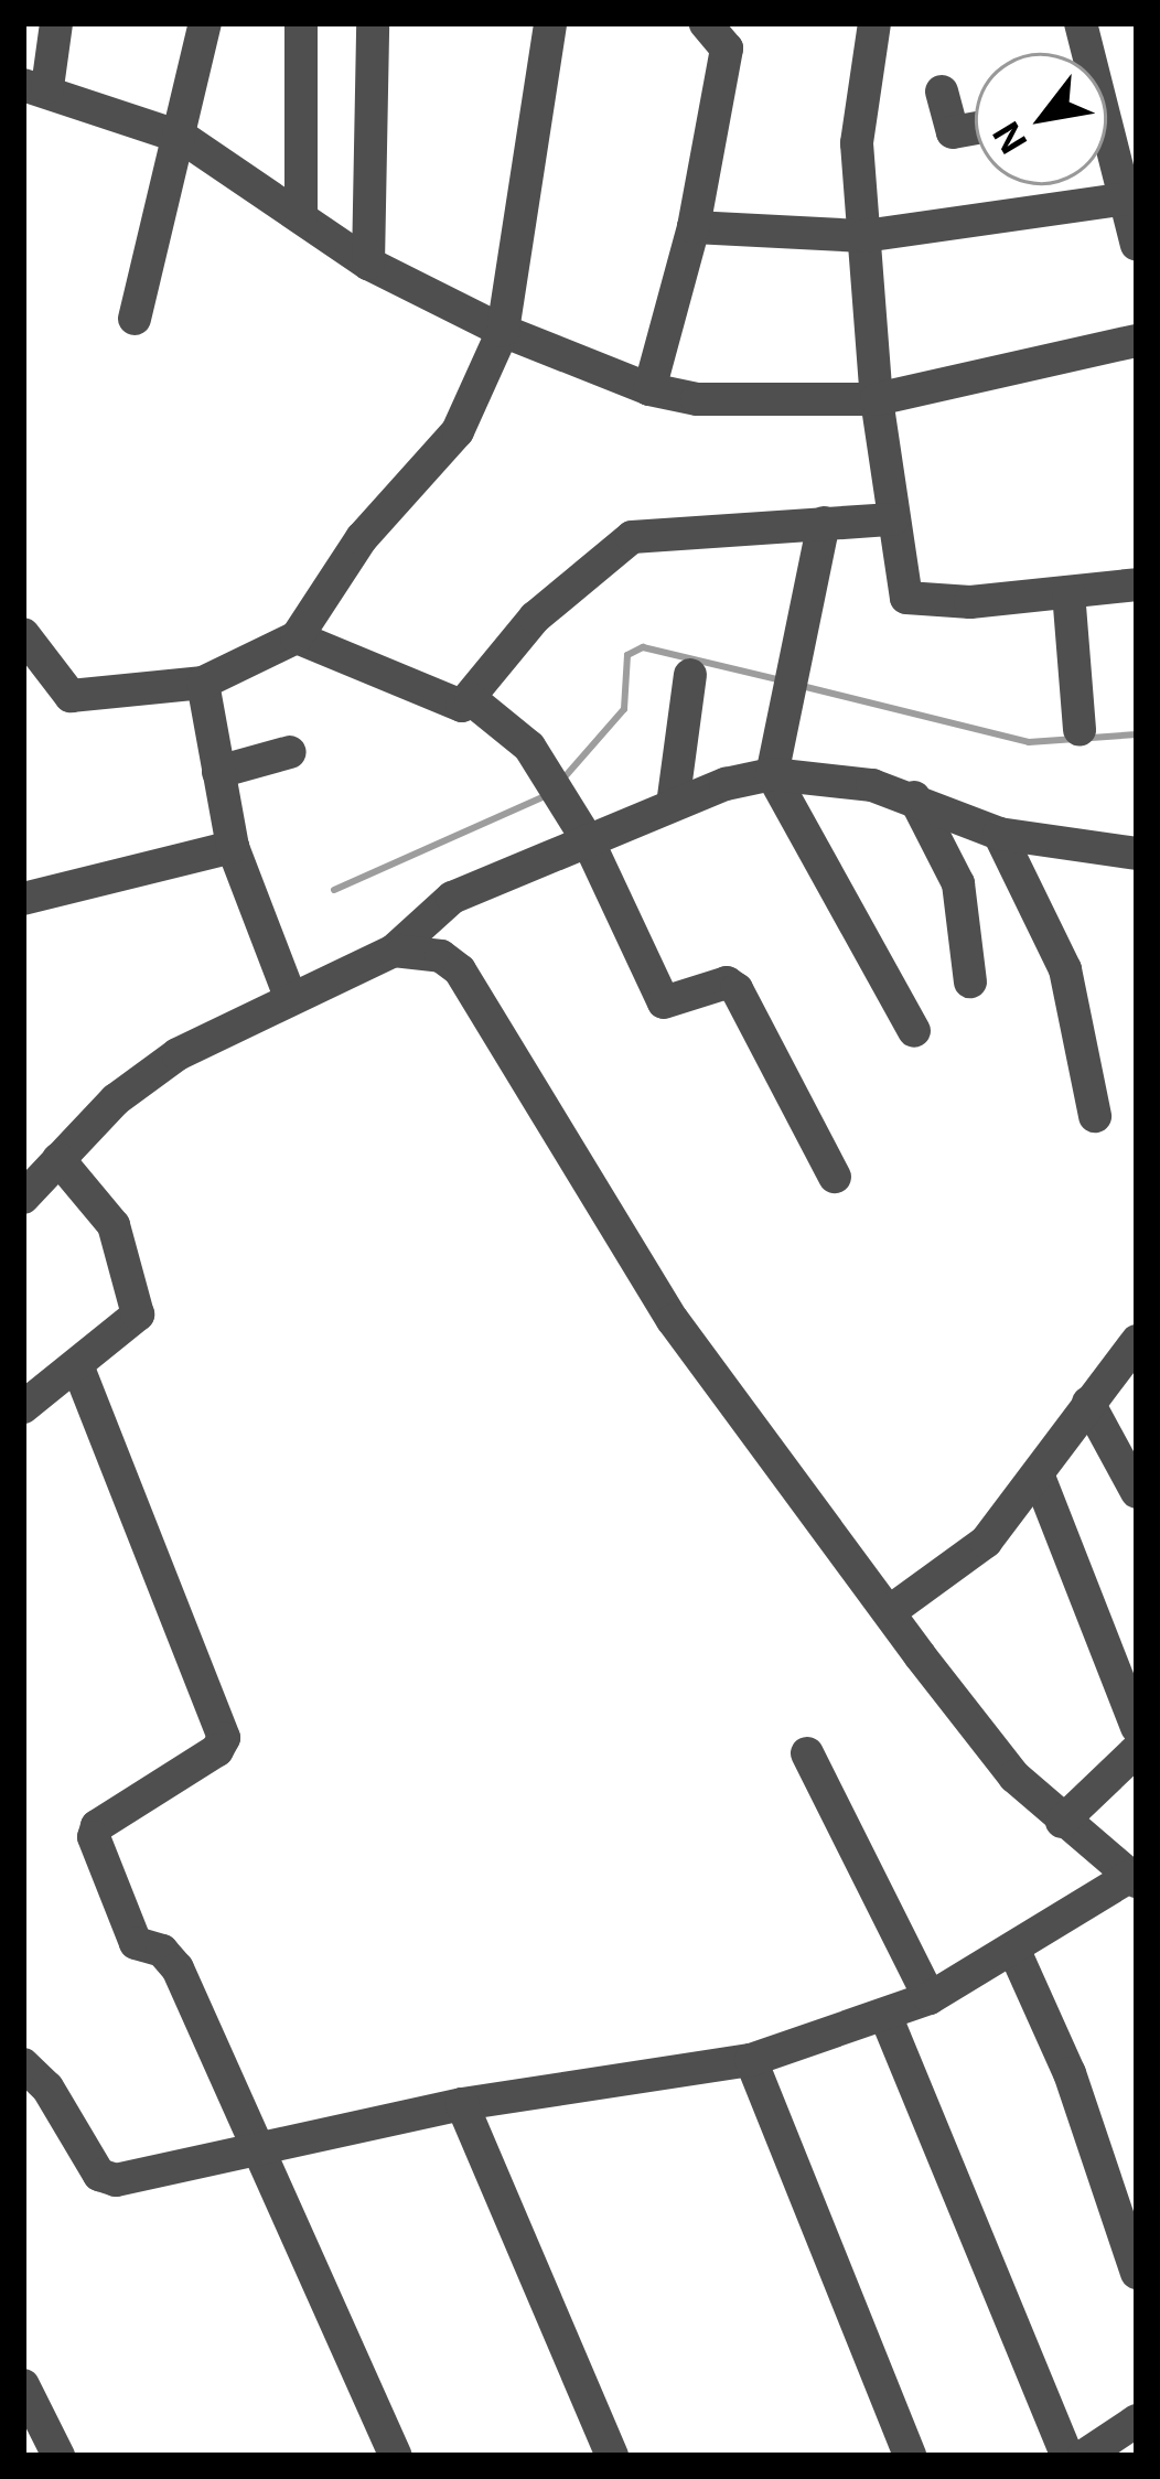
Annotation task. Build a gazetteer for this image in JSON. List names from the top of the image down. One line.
{"north":"bottom left"}
